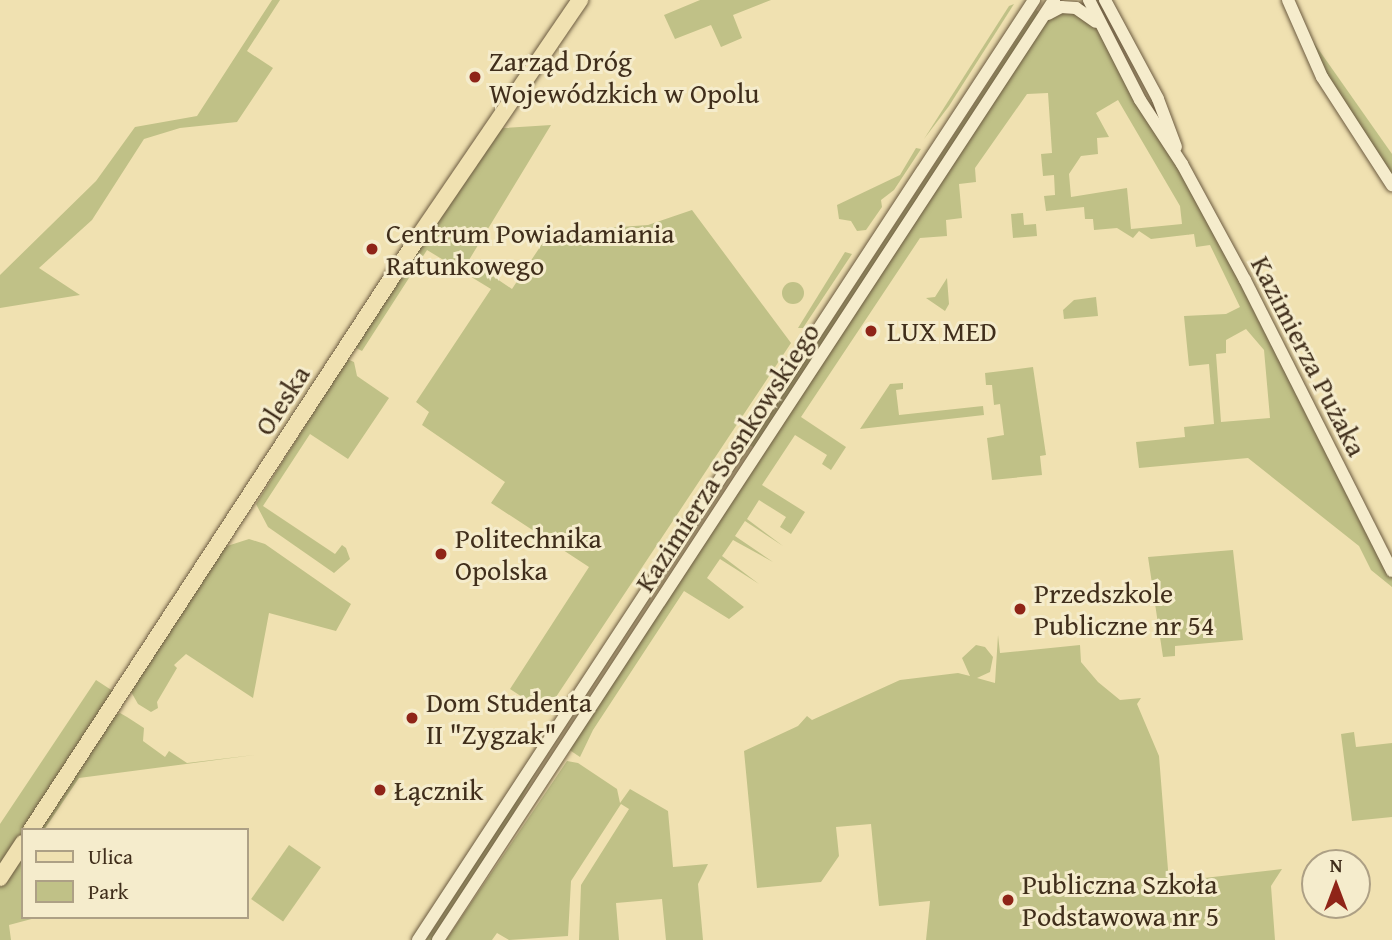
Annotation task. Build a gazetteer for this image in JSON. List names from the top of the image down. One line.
{"streets":{"main road":["Oleska"],"street":["Kazimierza Pużaka","Kazimierza Sosnkowskiego"]},"places":["Zarząd Dróg Wojewódzkich w Opolu","Centrum Powiadamiania Ratunkowego","LUX MED","Politechnika Opolska","Przedszkole Publiczne nr 54","Dom Studenta II \"Zygzak\"","Łącznik","Publiczna Szkoła Podstawowa nr 5"],"legend":["Ulica","Park"],"north":"top"}
